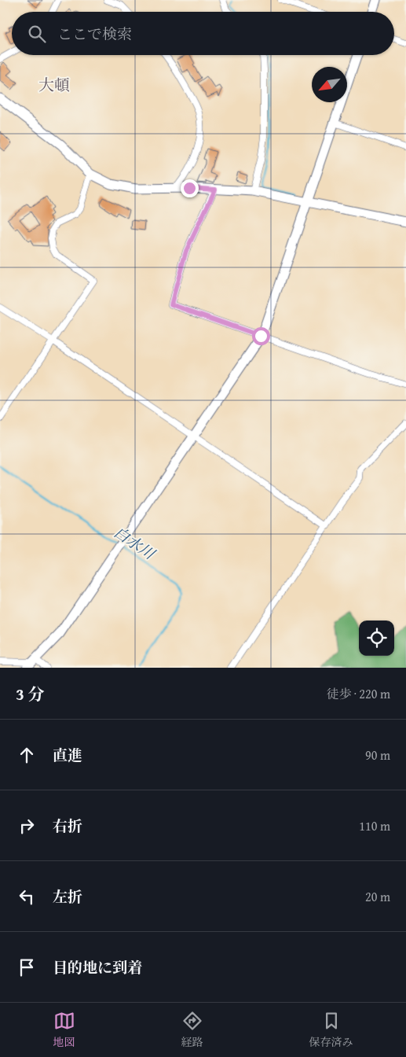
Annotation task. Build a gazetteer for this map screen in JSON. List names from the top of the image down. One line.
{"districts":["大頓"],"water":["白水川"],"north":"bottom left","page":{"search":"ここで検索","heading":["3 分","徒歩 · 220 m"],"list":[["直進","90 m"],["右折","110 m"],["左折","20 m"],"目的地に到着"],"nav":["地図","経路","保存済み"]}}
